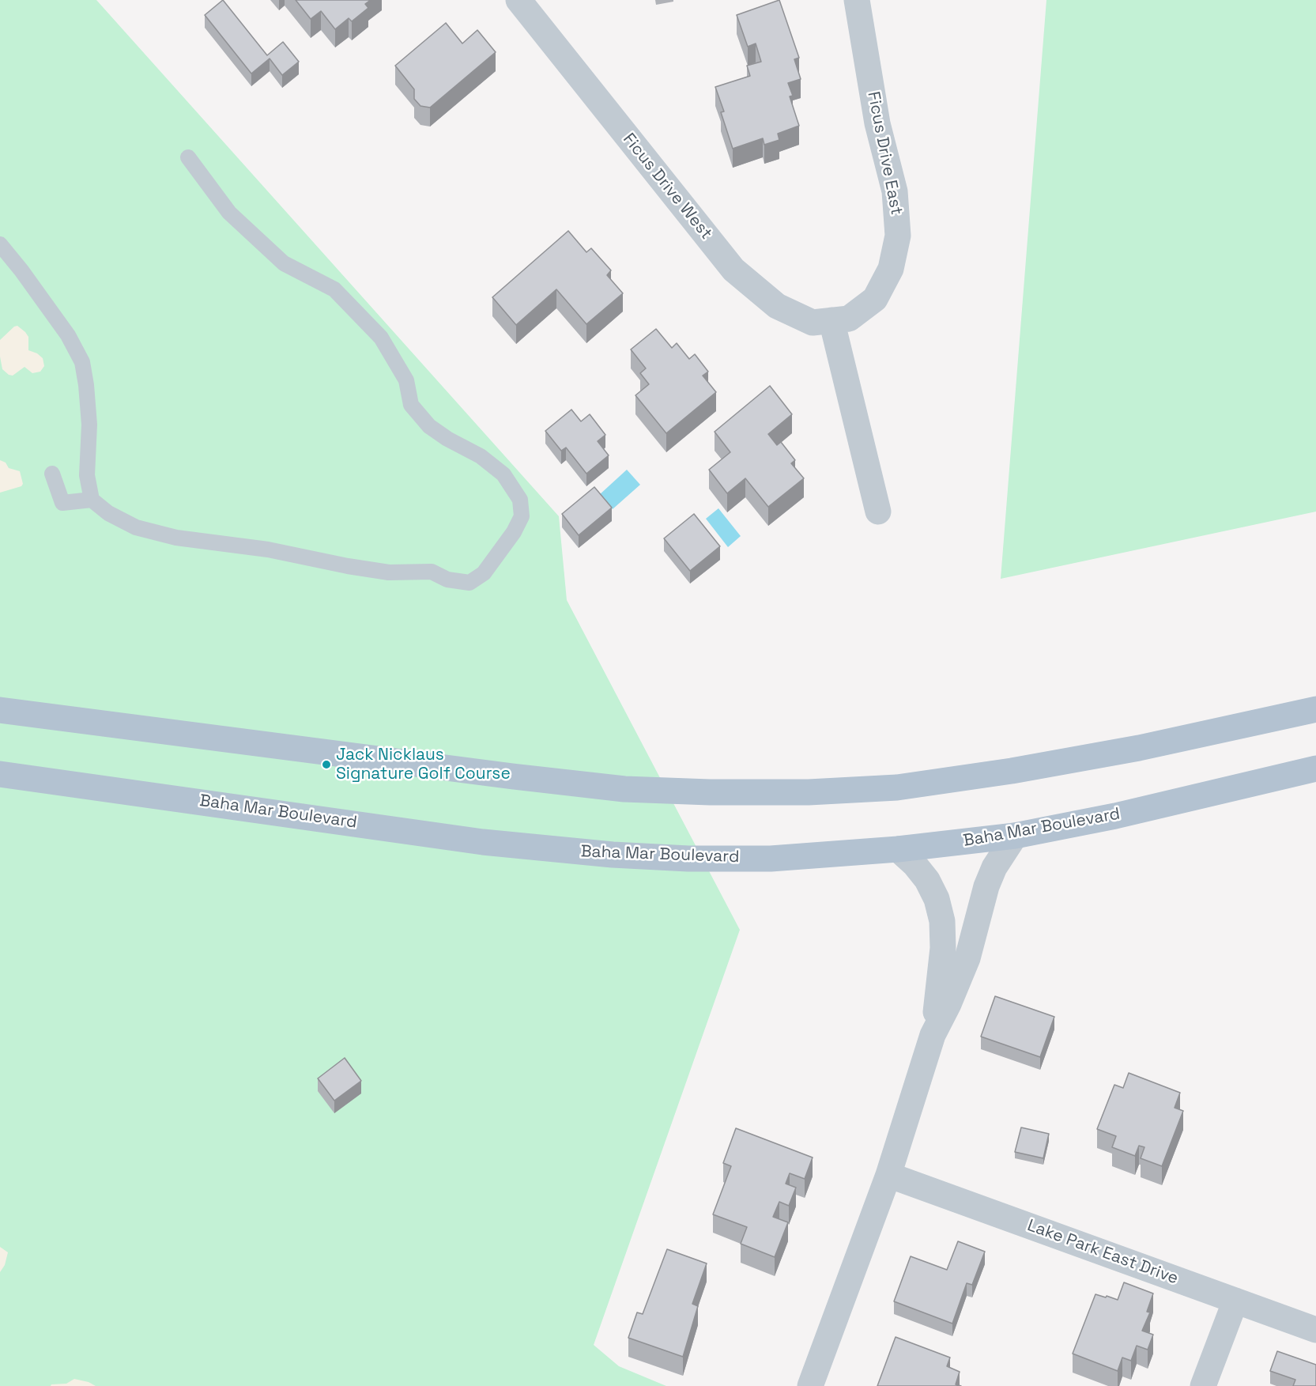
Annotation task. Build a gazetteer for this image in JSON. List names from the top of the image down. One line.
{"streets":{"main road":["Baha Mar Boulevard"],"street":["Ficus Drive East","Ficus Drive West","Lake Park East Drive"]},"crossings":[["Ficus Drive East","Ficus Drive West"]],"places":["Jack Nicklaus Signature Golf Course"]}
